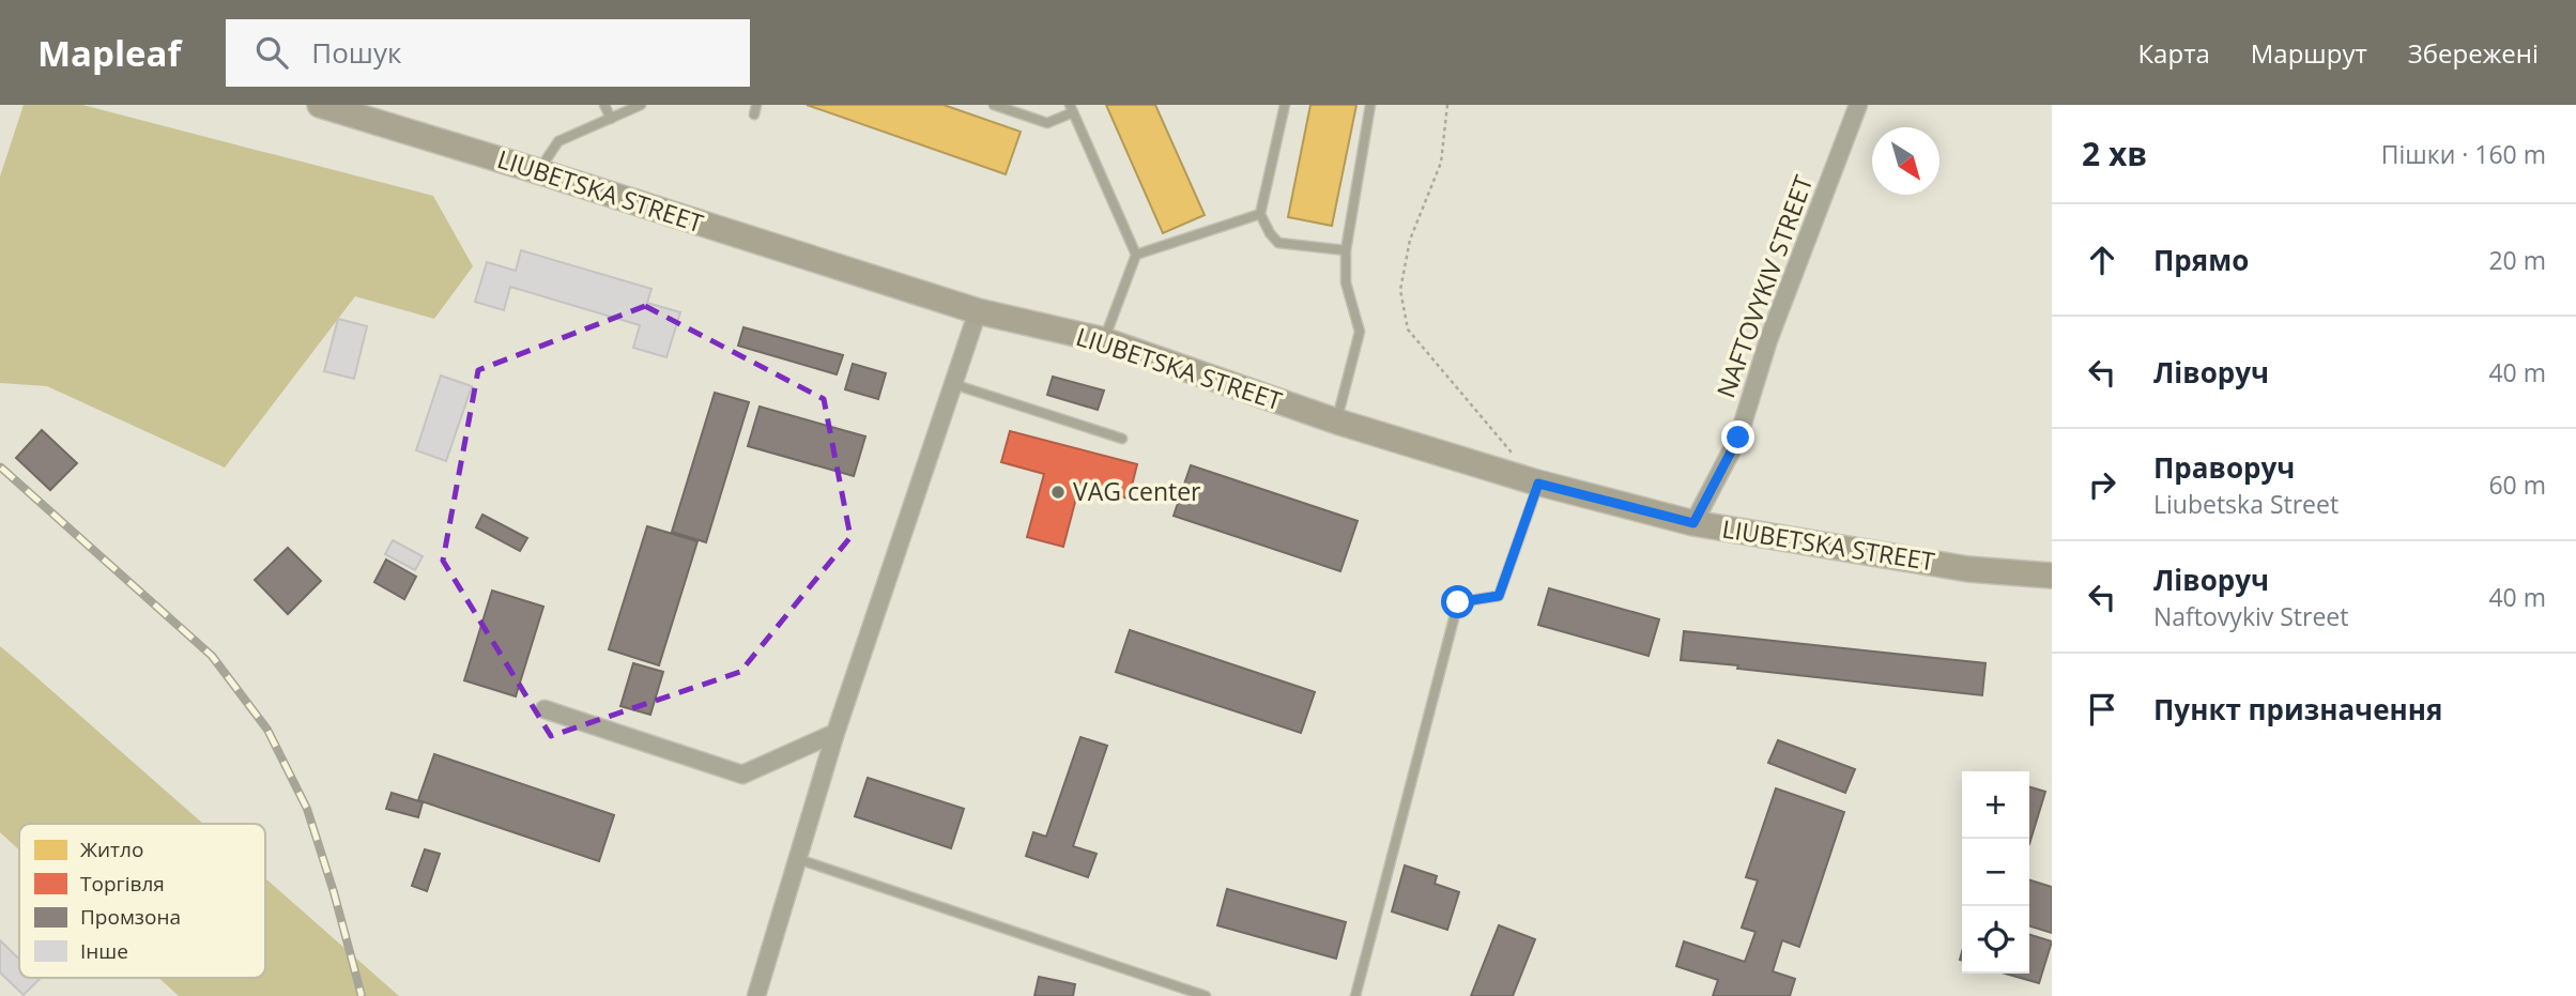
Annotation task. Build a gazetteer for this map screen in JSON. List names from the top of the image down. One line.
{"streets":{"main road":["LIUBETSKA STREET"],"street":["NAFTOVYKIV STREET"]},"crossings":[["LIUBETSKA STREET","NAFTOVYKIV STREET"]],"places":["VAG center"],"legend":["Житло","Торгівля","Промзона","Інше"],"north":"bottom right","page":{"header":"Mapleaf","search":"Пошук","nav":["Карта","Маршрут","Збережені"],"heading":["2 хв","Пішки · 160 m"],"list":[["Прямо","20 m"],["Ліворуч","40 m"],["Праворуч","Liubetska Street","60 m"],["Ліворуч","Naftovykiv Street","40 m"],"Пункт призначення"],"map_buttons":["+","−"]}}
